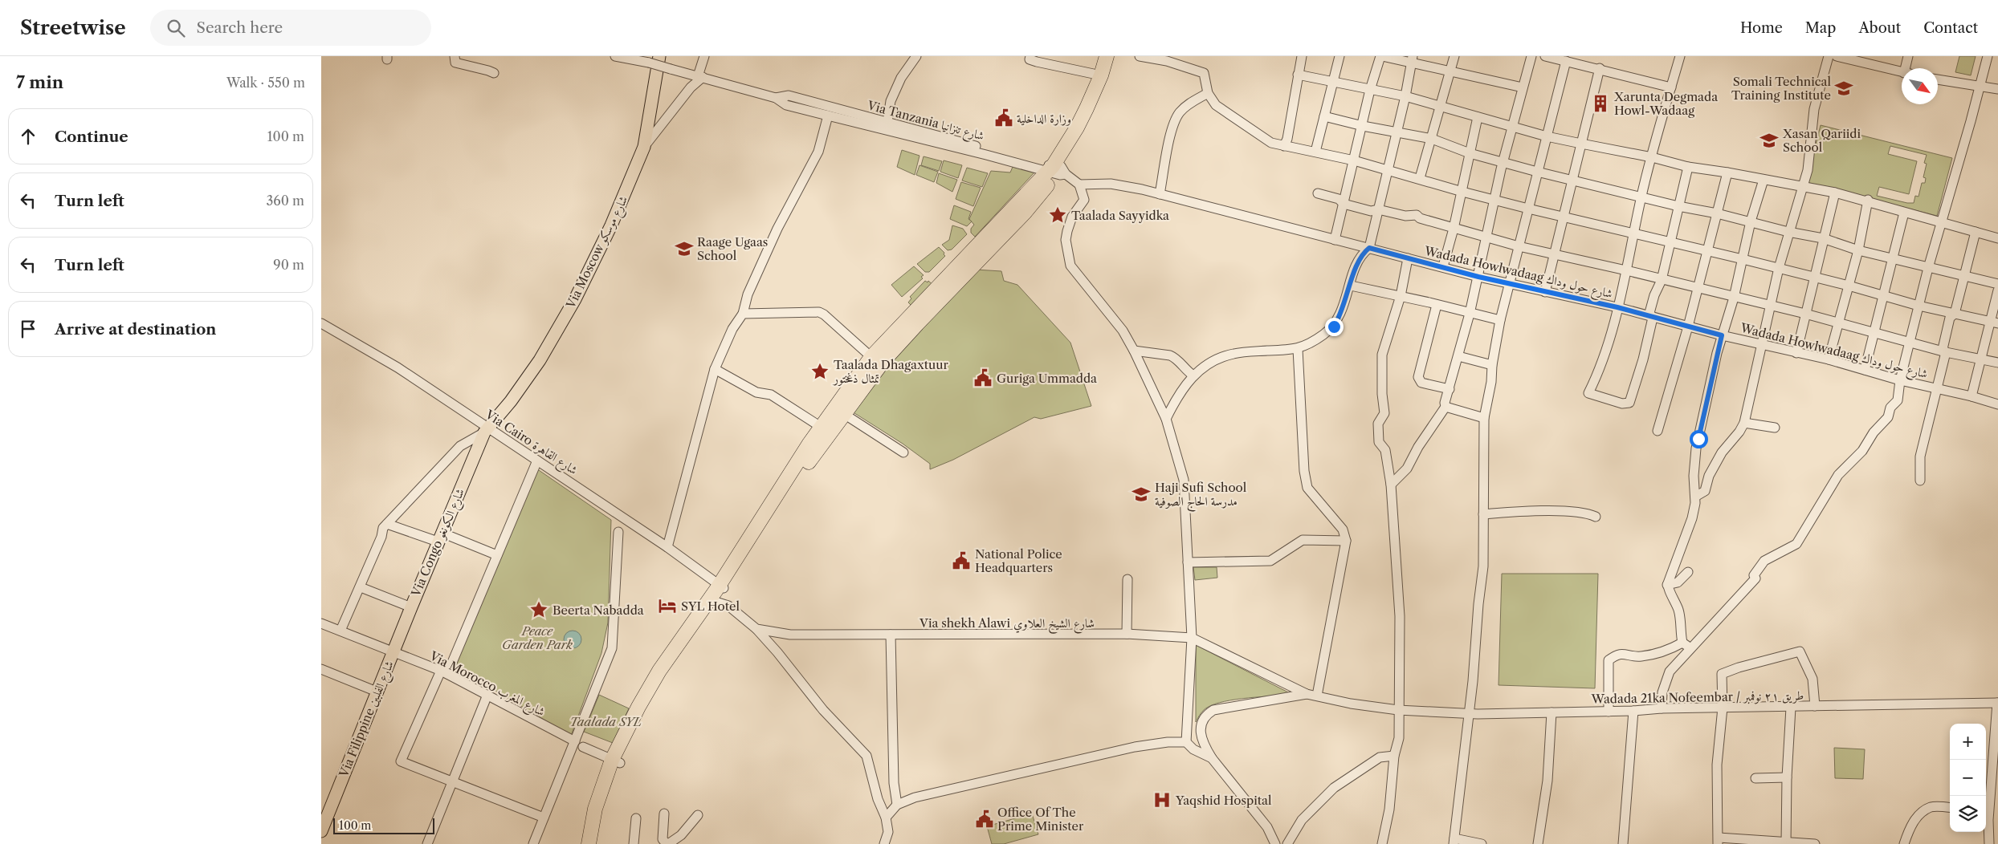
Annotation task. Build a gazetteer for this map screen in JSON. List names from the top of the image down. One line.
{"streets":{"main road":["Via Moscow شارع موسكو","Via Congo شارع الكونغو","Via Filippine شارع الفلبين"],"street":["Via Tanzania شارع تنزانيا","Wadada Howlwadaag شارع حول وداك","Via Cairo شارع القاهرة","Via shekh Alawi شارع الشيخ العلاوي","Via Morocco شارع المغرب","Wadada 21ka Nofeembar / طريق ٢١ نوفمبر"]},"crossings":[["Via Tanzania شارع تنزانيا","Wadada Howlwadaag شارع حول وداك"],["Via Moscow شارع موسكو","Via Cairo شارع القاهرة"],["Via Moscow شارع موسكو","Via Congo شارع الكونغو"],["Via Cairo شارع القاهرة","Via Congo شارع الكونغو"],["Via Cairo شارع القاهرة","Via shekh Alawi شارع الشيخ العلاوي"],["Via Congo شارع الكونغو","Via Morocco شارع المغرب"],["Via Congo شارع الكونغو","Via Filippine شارع الفلبين"],["Via Morocco شارع المغرب","Via Filippine شارع الفلبين"]],"parks":["Peace Garden Park","Taalada SYL"],"places":{"school or university":["Somali Technical Training Institute","Xasan Qariidi School","Raage Ugaas School","Haji Sufi School مدرسة الحاج الصوفية"],"building":["Xarunta Degmada Howl-Wadaag"],"public building":["وزارة الداخلية","Guriga Ummadda","National Police Headquarters","Office Of The Prime Minister"],"place":["Taalada Sayyidka","Taalada Dhagaxtuur تمثال ذغختور","Beerta Nabadda"],"hotel":["SYL Hotel"],"hospital":["Yaqshid Hospital"]},"scale_bar":"100 m","north":"bottom right","page":{"header":"Streetwise","search":"Search here","nav":["Home","Map","About","Contact"],"heading":["7 min","Walk · 550 m"],"list":[["Continue","100 m"],["Turn left","360 m"],["Turn left","90 m"],"Arrive at destination"],"map_buttons":["+","−"],"scale":"100 m"}}
